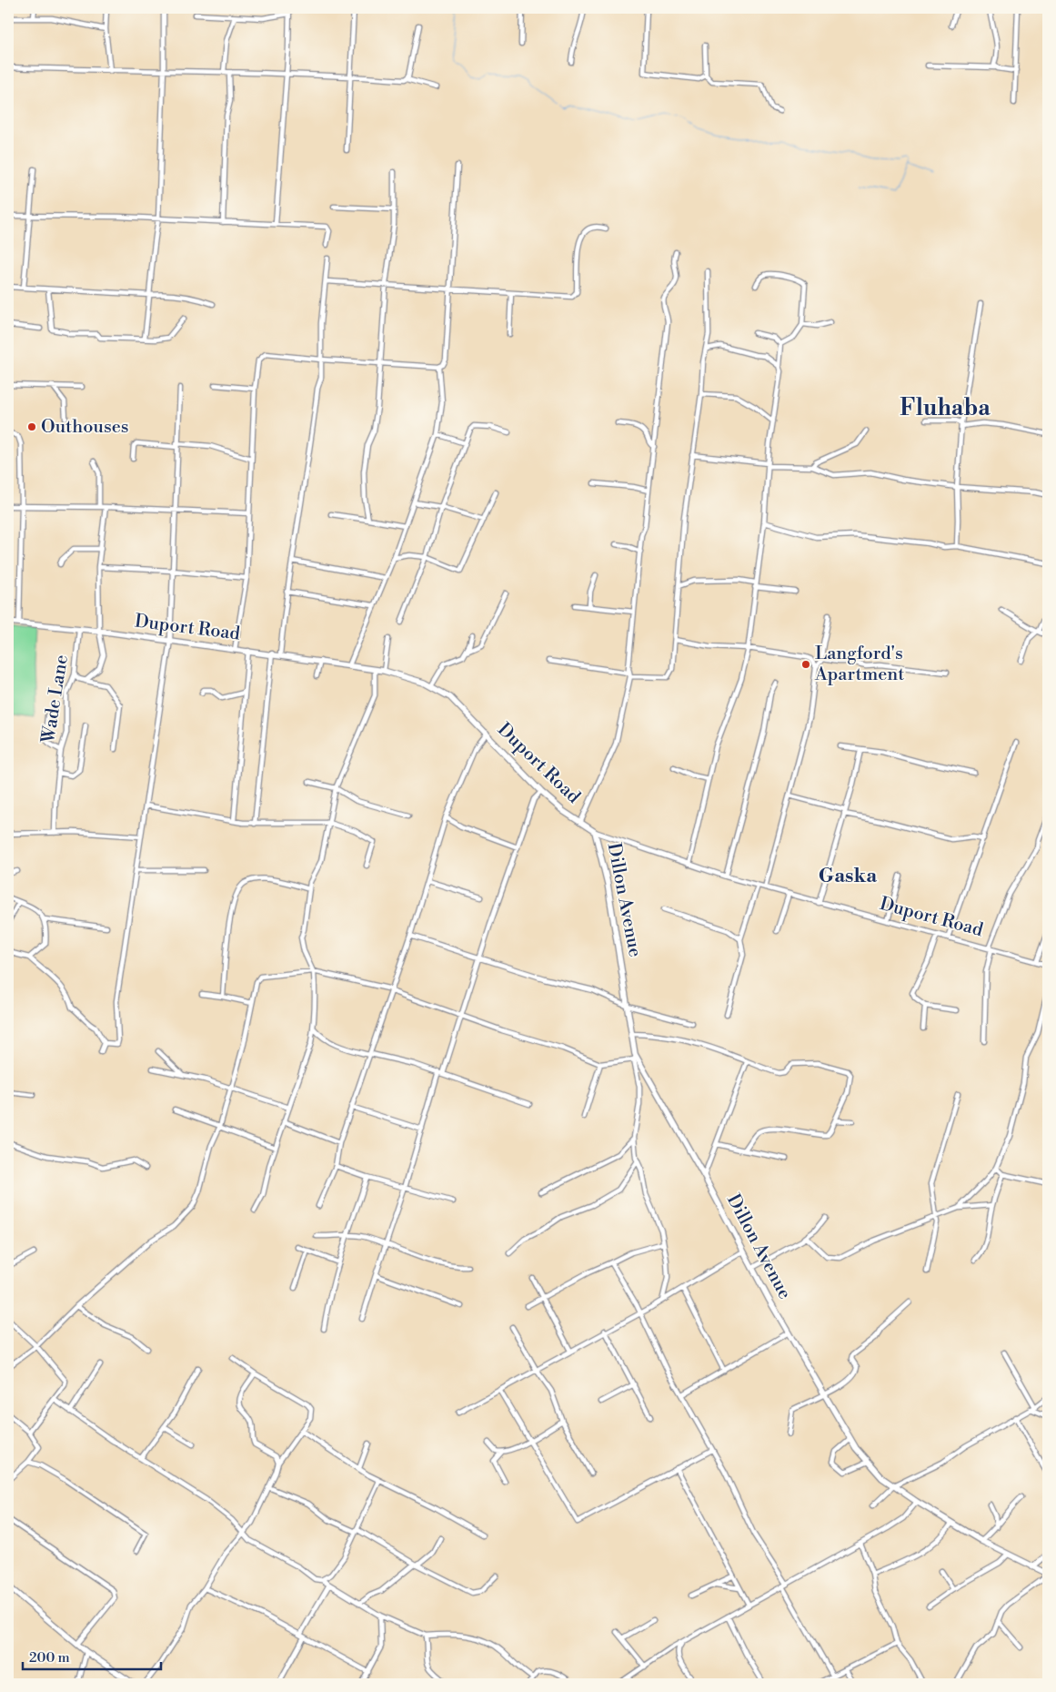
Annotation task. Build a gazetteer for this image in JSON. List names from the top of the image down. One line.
{"streets":{"street":["Duport Road","Wade Lane","Dillon Avenue"]},"crossings":[["Duport Road","Wade Lane"],["Duport Road","Dillon Avenue"]],"districts":["Fluhaba","Gaska"],"places":["Outhouses","Langford's Apartment"],"scale_bar":"200 m"}
